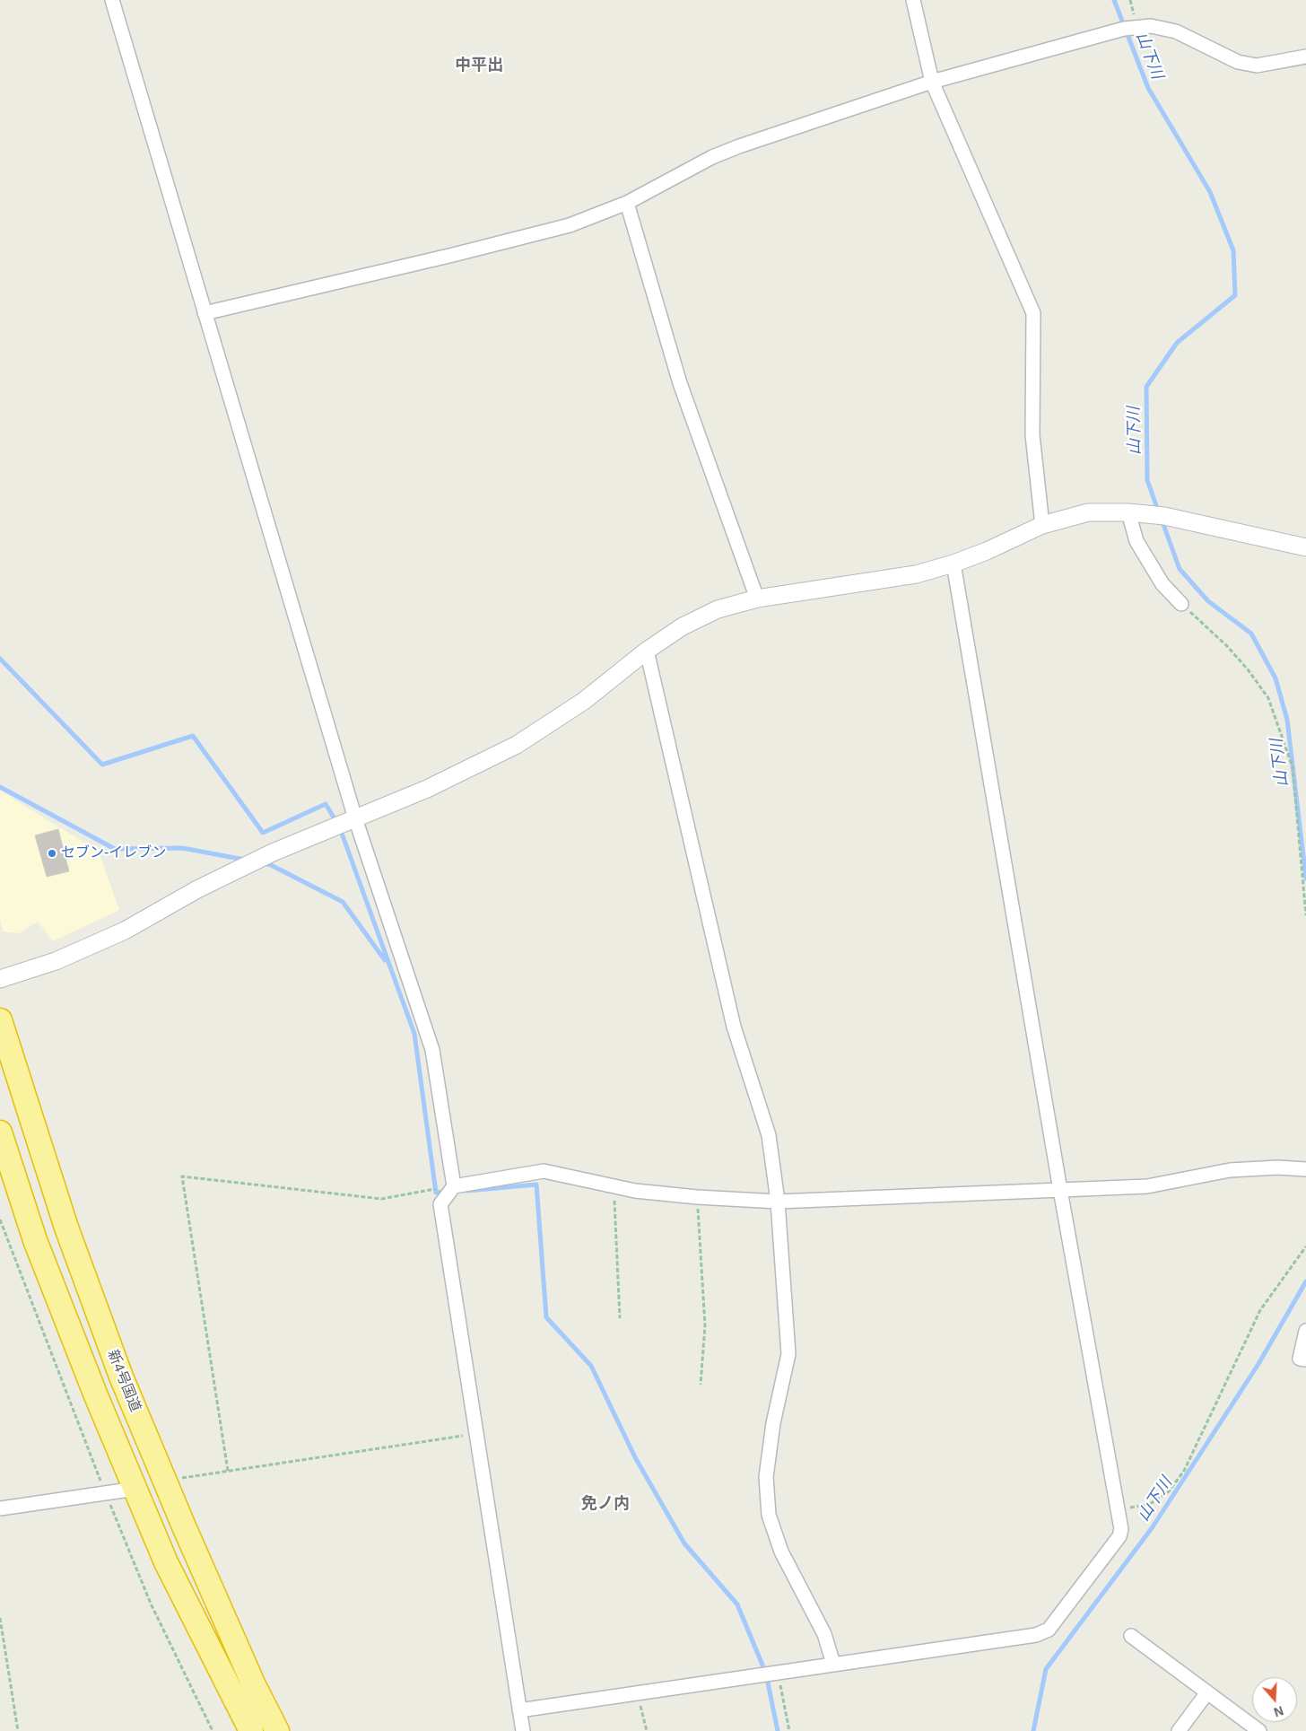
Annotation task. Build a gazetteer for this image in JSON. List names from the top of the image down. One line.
{"streets":{"highway":["新4号国道"]},"districts":["中平出","免ノ内"],"water":["山下川"],"places":["セブン-イレブン"],"north":"bottom"}
